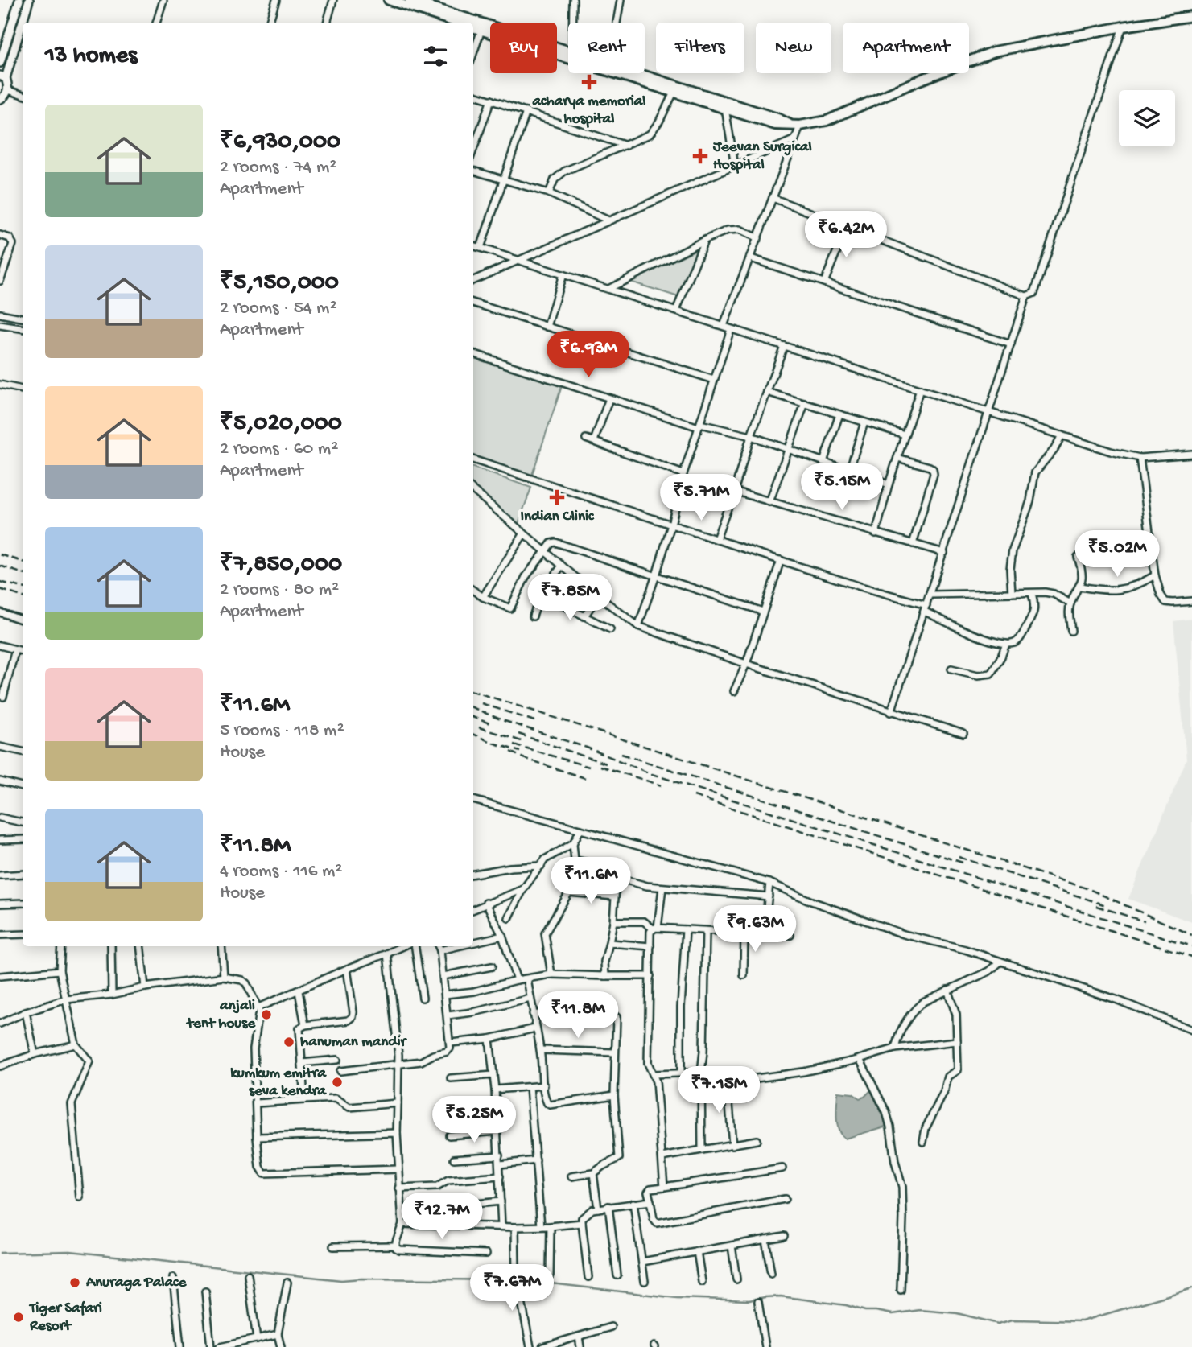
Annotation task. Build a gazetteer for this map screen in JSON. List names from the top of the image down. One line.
{"places":{"health":["acharya memorial hospital","Jeevan Surgical Hospital","Indian Clinic"],"other":["anjali tent house","hanuman mandir","kumkum emitra seva kendra","Anuraga Palace","Tiger Safari Resort"]},"page":{"chip":["Buy","Rent","Filters","New","Apartment"],"heading":"13 homes","list":[{"name":"₹6,930,000","note":"2 rooms · 74 m² · Apartment"},{"name":"₹5,150,000","note":"2 rooms · 54 m² · Apartment"},{"name":"₹5,020,000","note":"2 rooms · 60 m² · Apartment"},{"name":"₹7,850,000","note":"2 rooms · 80 m² · Apartment"},{"name":"₹11.6M","note":"5 rooms · 118 m² · House"},{"name":"₹11.8M","note":"4 rooms · 116 m² · House"}],"price":["₹6.42M","₹6.93M","₹5.15M","₹5.71M","₹5.02M","₹7.85M","₹11.6M","₹9.63M","₹11.8M","₹7.15M","₹5.25M","₹12.7M","₹7.67M"]}}
